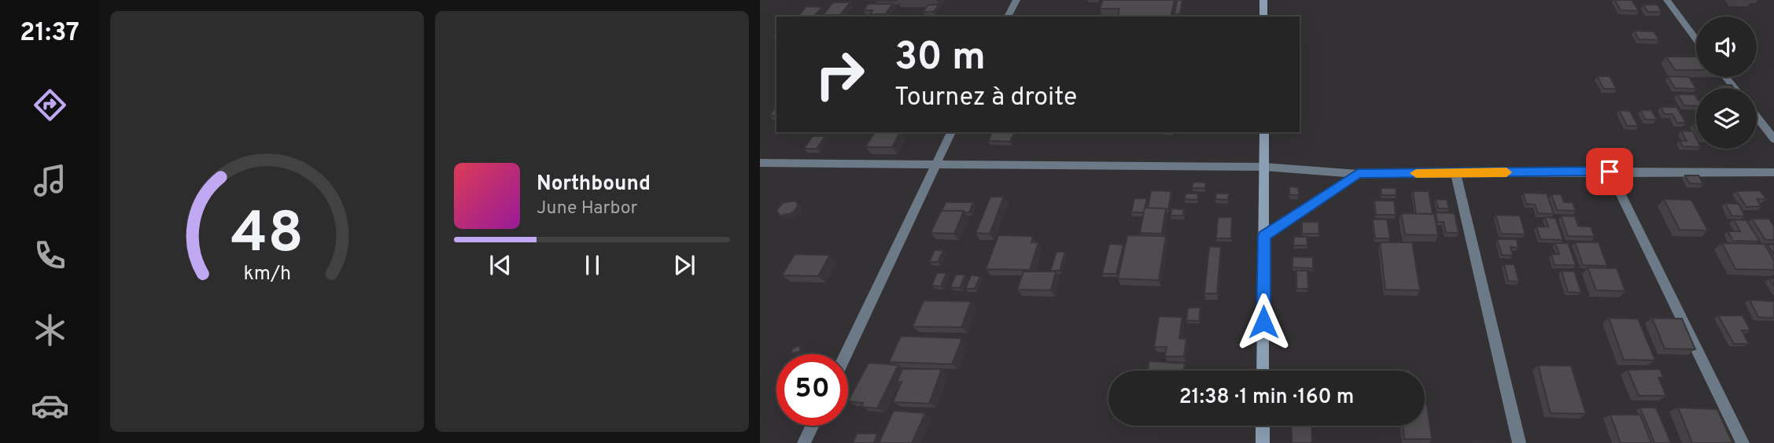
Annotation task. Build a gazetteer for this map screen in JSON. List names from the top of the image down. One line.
{"page":{"tabs":"21:37","turn":["30 m","Tournez à droite"],"song":["Northbound","June Harbor"],"limit":"50","trip":"21:38 · 1 min · 160 m","gauge":["48","km/h"]}}
